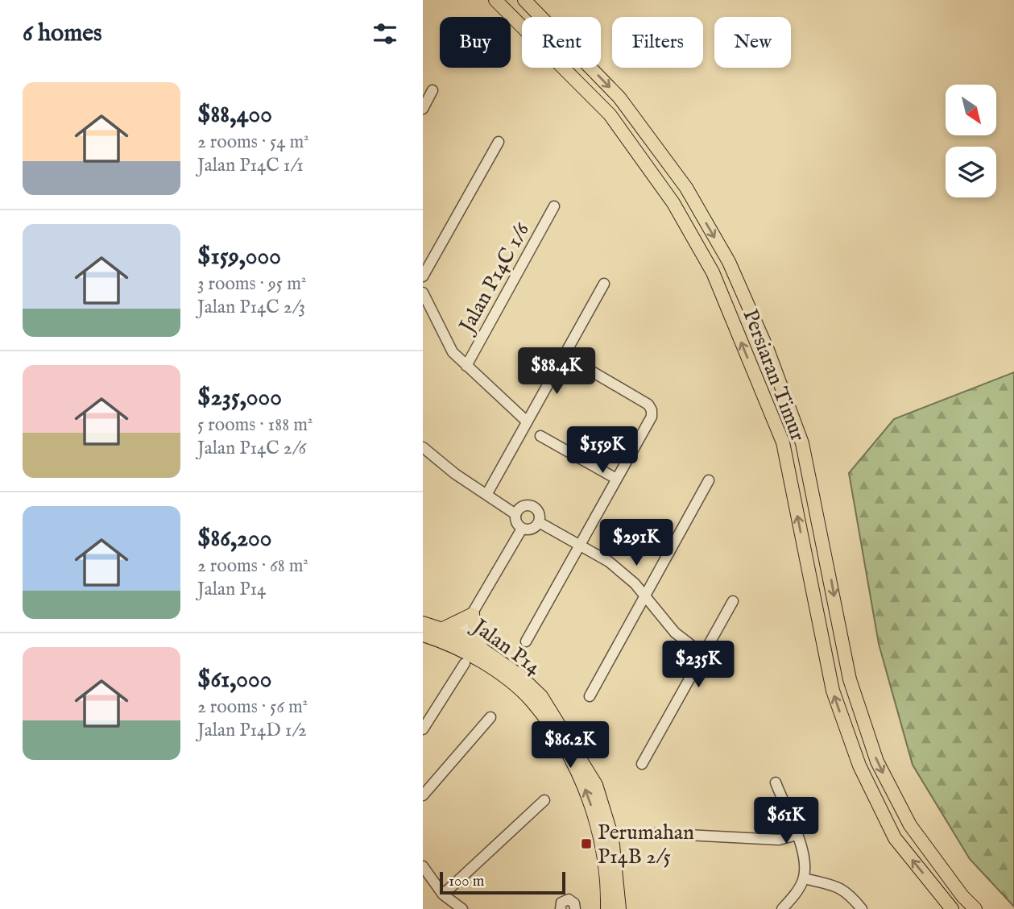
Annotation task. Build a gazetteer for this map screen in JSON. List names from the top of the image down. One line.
{"streets":{"main road":["Persiaran Timur","Jalan P14"],"street":["Jalan P14C 1/6"]},"places":{"transit":["Perumahan P14B 2/5"]},"scale_bar":"100 m","north":"bottom right","page":{"heading":"6 homes","chip":["Buy","Rent","Filters","New"],"list":[{"name":"$88,400","note":"2 rooms · 54 m² · Jalan P14C 1/1"},{"name":"$159,000","note":"3 rooms · 95 m² · Jalan P14C 2/3"},{"name":"$235,000","note":"5 rooms · 188 m² · Jalan P14C 2/6"},{"name":"$86,200","note":"2 rooms · 68 m² · Jalan P14"},{"name":"$61,000","note":"2 rooms · 56 m² · Jalan P14D 1/2"}],"price":["$88.4K","$159K","$291K","$235K","$86.2K","$61K"],"scale":"100 m"}}
